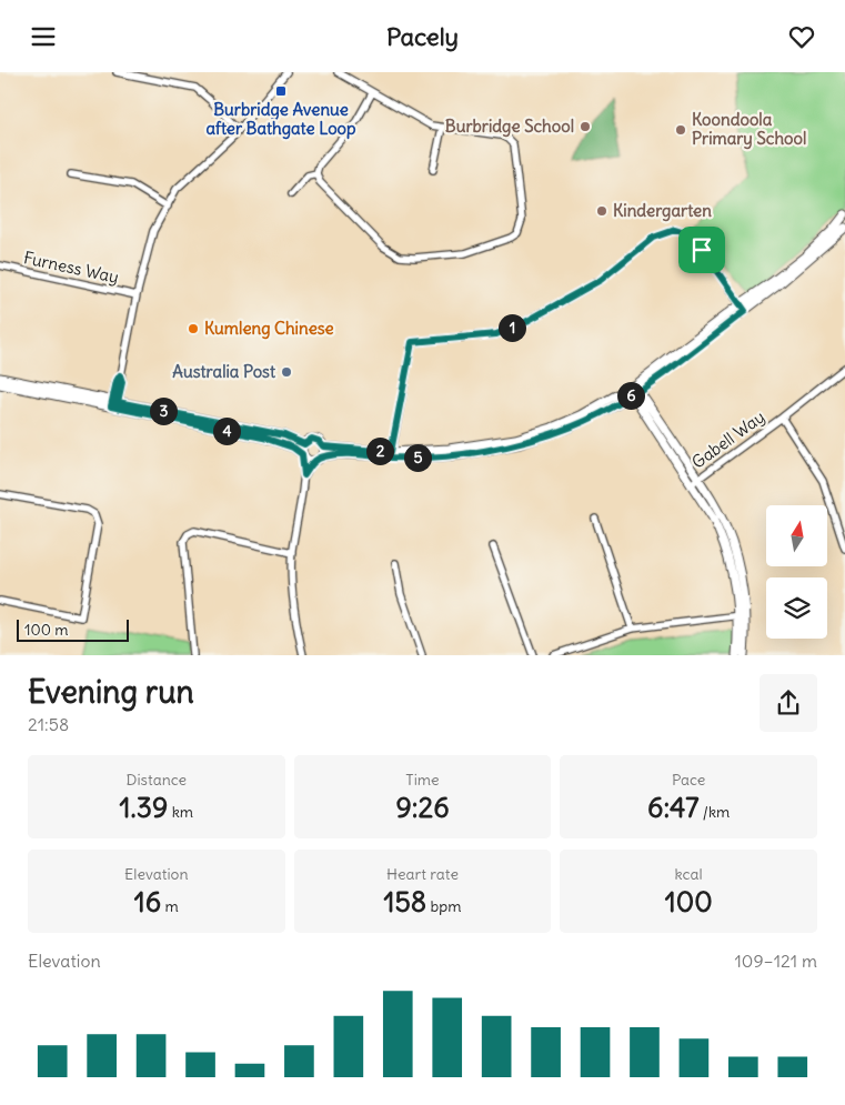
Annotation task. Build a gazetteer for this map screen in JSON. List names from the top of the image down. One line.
{"streets":{"street":["Furness Way","Gabell Way"]},"places":{"transit":["Burbridge Avenue after Bathgate Loop"],"other":["Burbridge School","Koondoola Primary School","Kindergarten","Kumleng Chinese","Australia Post"]},"scale_bar":"100 m","north":"top","page":{"header":"Pacely","pins":["1","6","3","4","2","5"],"scale":"100 m","heading":["Evening run","21:58"],"stats":[["Distance","1.39 km"],["Time","9:26"],["Pace","6:47 /km"],["Elevation","16 m"],["Heart rate","158 bpm"],["kcal","100"]],"chart":["Elevation","109–121 m"]}}
